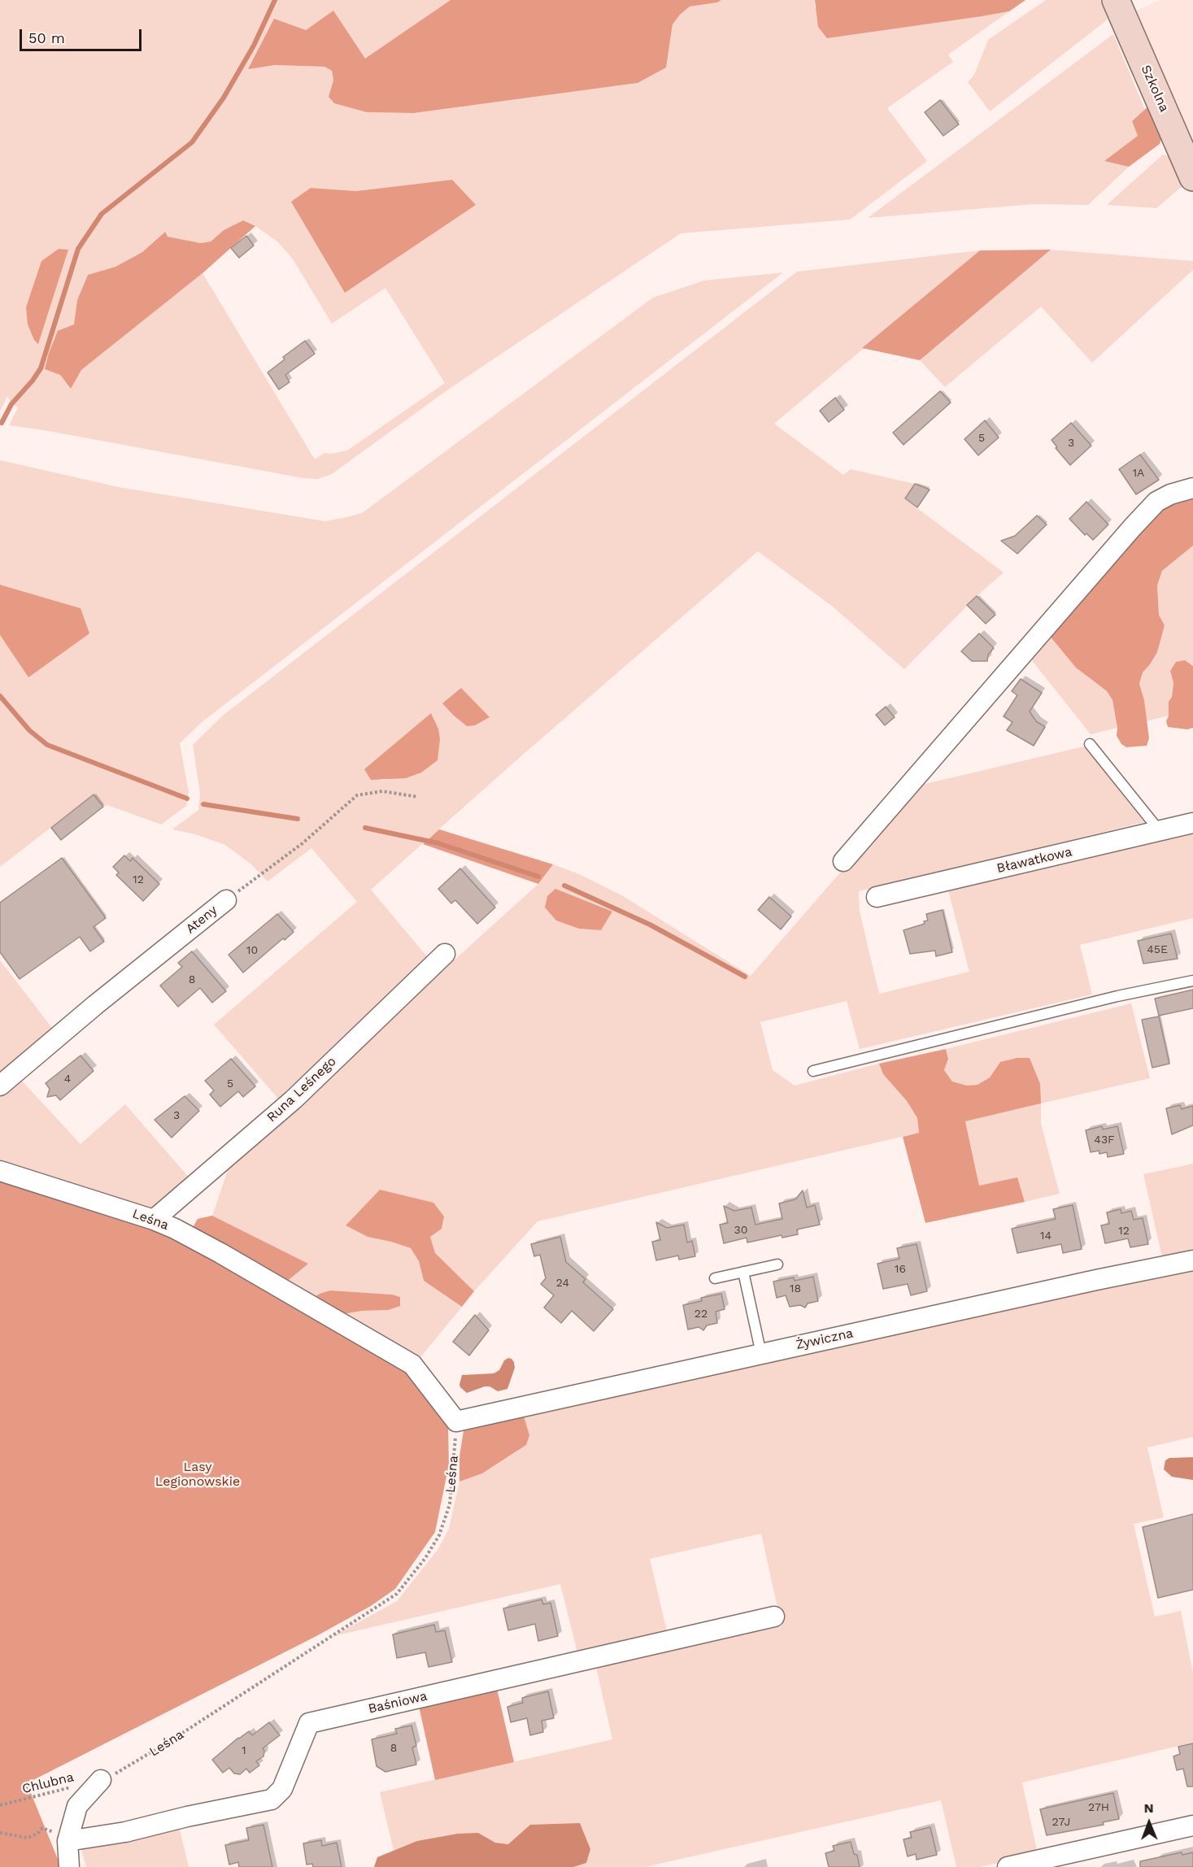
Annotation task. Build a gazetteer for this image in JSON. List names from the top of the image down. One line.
{"streets":{"street":["Szkolna","Bławatkowa","Ateny","Runa Leśnego","Leśna","Żywiczna","Baśniowa"],"path":["Chlubna"]},"crossings":[["Runa Leśnego","Leśna"],["Leśna","Żywiczna"],["Leśna","Chlubna"]],"parks":["Lasy Legionowskie"],"house_numbers":["5","3","1A","12","45E","10","8","4","5","3","43F","30","12","14","16","24","18","22","8","1","27H","27J"],"scale_bar":"50 m","north":"top"}
